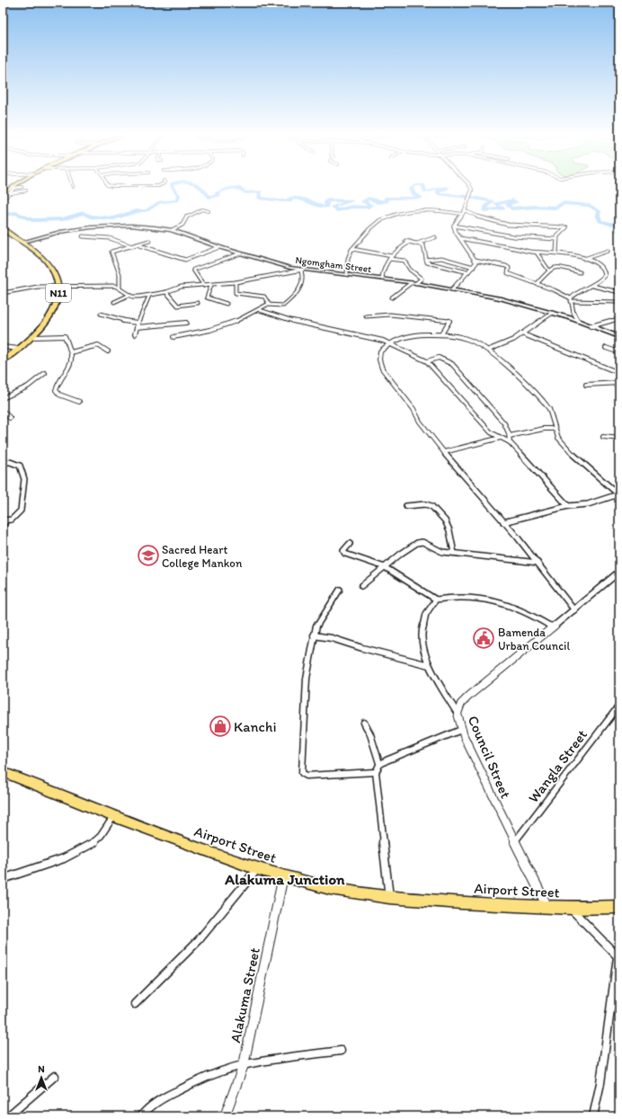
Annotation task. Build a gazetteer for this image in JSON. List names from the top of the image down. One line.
{"streets":{"highway":["N11","Airport Street"],"main road":["Ngomgham Street"],"street":["Council Street","Wangla Street","Alakuma Street"]},"crossings":[["Ngomgham Street","N11"],["Council Street","Wangla Street"],["Council Street","Airport Street"],["Airport Street","Alakuma Street"]],"districts":["Alakuma Junction"],"places":{"school or university":["Sacred Heart College Mankon"],"public building":["Bamenda Urban Council"],"shop":["Kanchi"]},"north":"top"}
